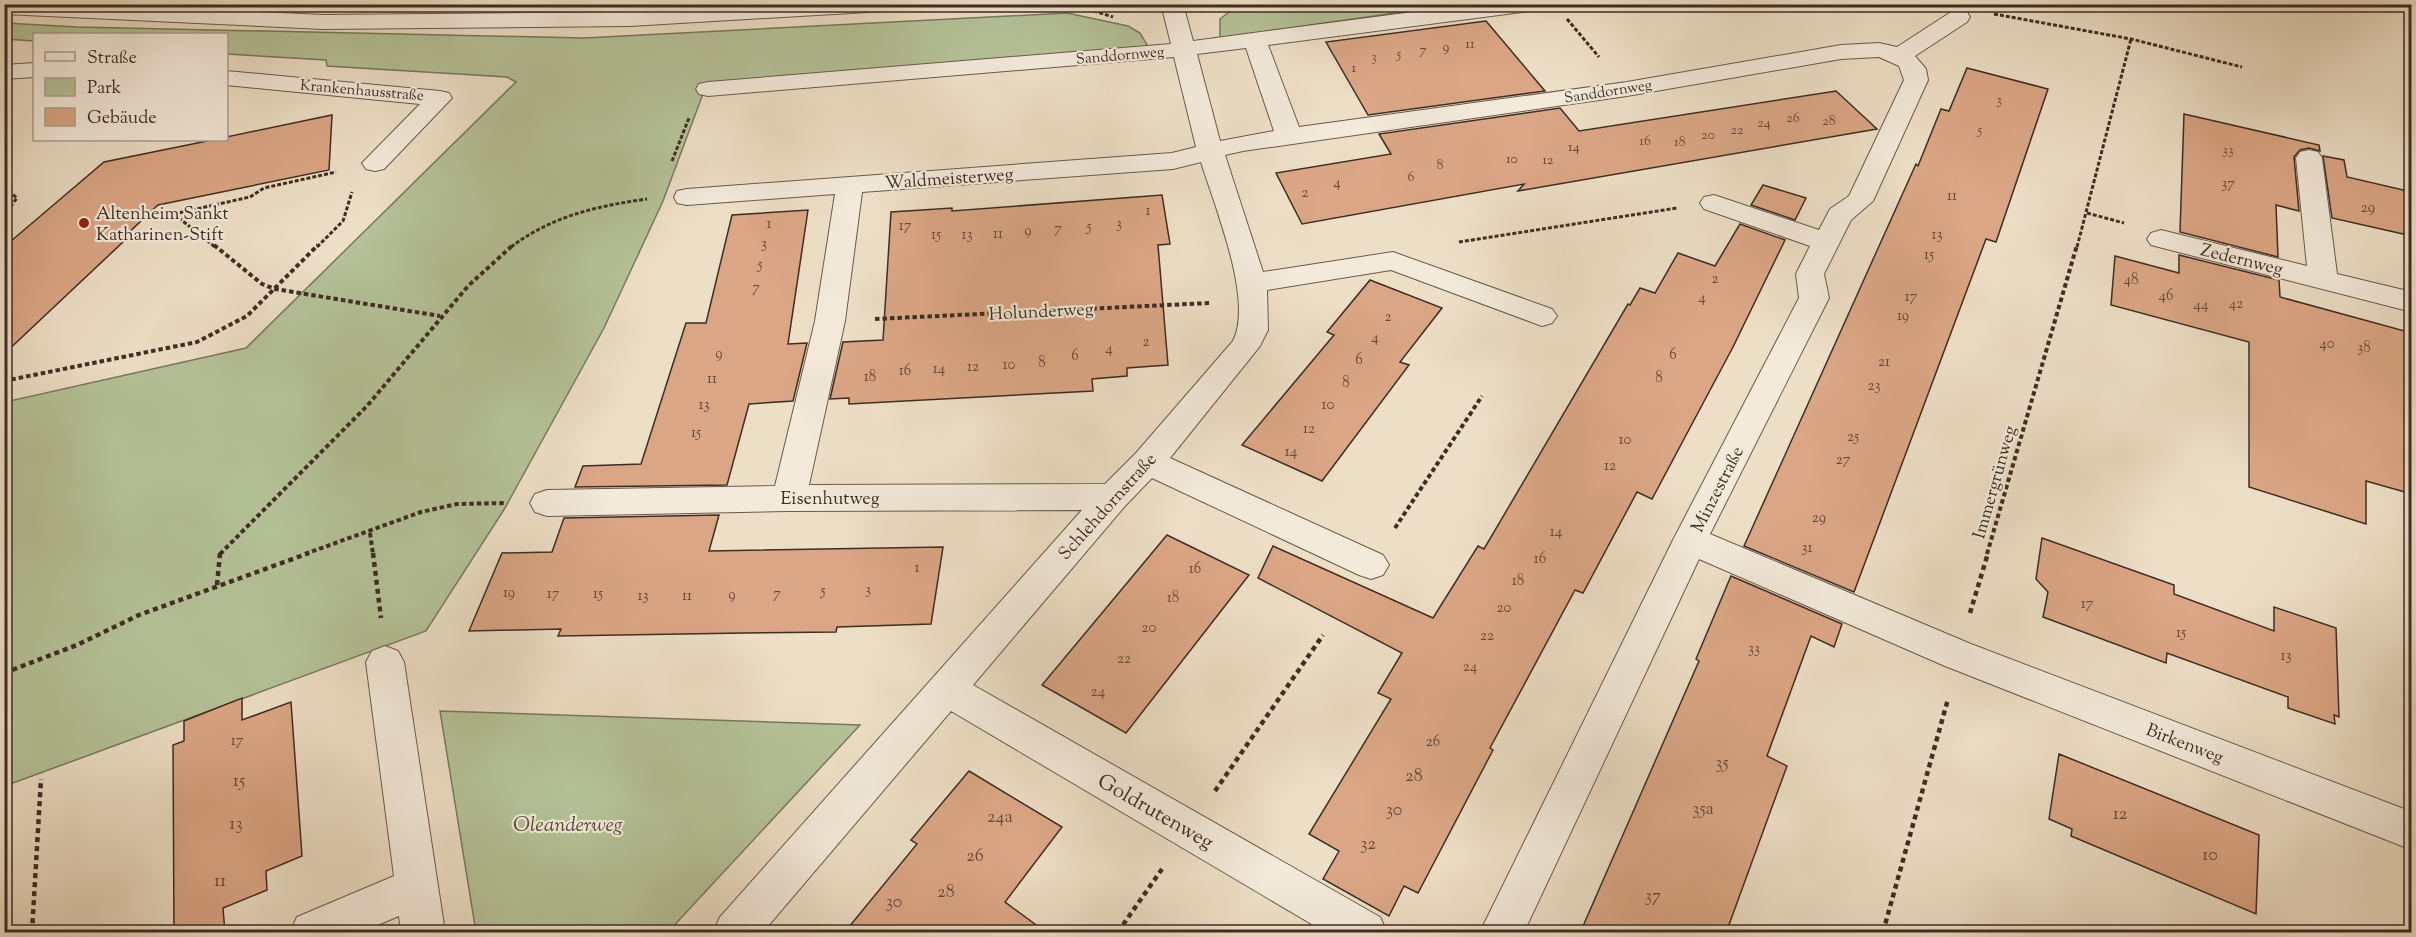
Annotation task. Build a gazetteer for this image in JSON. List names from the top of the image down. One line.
{"streets":{"street":["Sanddornweg","Krankenhausstraße","Waldmeisterweg","Zedernweg","Minzestraße","Eisenhutweg","Schlehdornstraße","Birkenweg","Goldrutenweg"],"path":["Holunderweg","Immergrünweg"]},"crossings":[["Sanddornweg","Waldmeisterweg"],["Sanddornweg","Minzestraße"],["Sanddornweg","Schlehdornstraße"],["Waldmeisterweg","Schlehdornstraße"],["Holunderweg","Schlehdornstraße"],["Immergrünweg","Birkenweg"],["Minzestraße","Birkenweg"],["Eisenhutweg","Schlehdornstraße"],["Schlehdornstraße","Goldrutenweg"]],"parks":["Oleanderweg"],"places":["Altenheim Sankt Katharinen-Stift"],"house_numbers":["11","9","7","5","3","1","3","26","28","24","22","5","20","16","18","14","33","10","12","8","6","4","37","2","11","29","1","1","3","17","5","7","9","11","15","13","13","3","15","5","2","48","7","46","17","4","42","44","19","2","4","2","40","38","4","9","6","6","6","21","8","10","12","14","16","18","8","11","8","23","13","10","12","15","25","10","14","27","12","29","14","31","16","1","16","18","3","5","19","17","15","7","9","13","11","18","17","20","20","15","22","33","13","22","24","24","17","26","35","28","15","35a","30","12","24a","13","32","10","26","11","28","37","30"],"legend":["Straße","Park","Gebäude"]}
